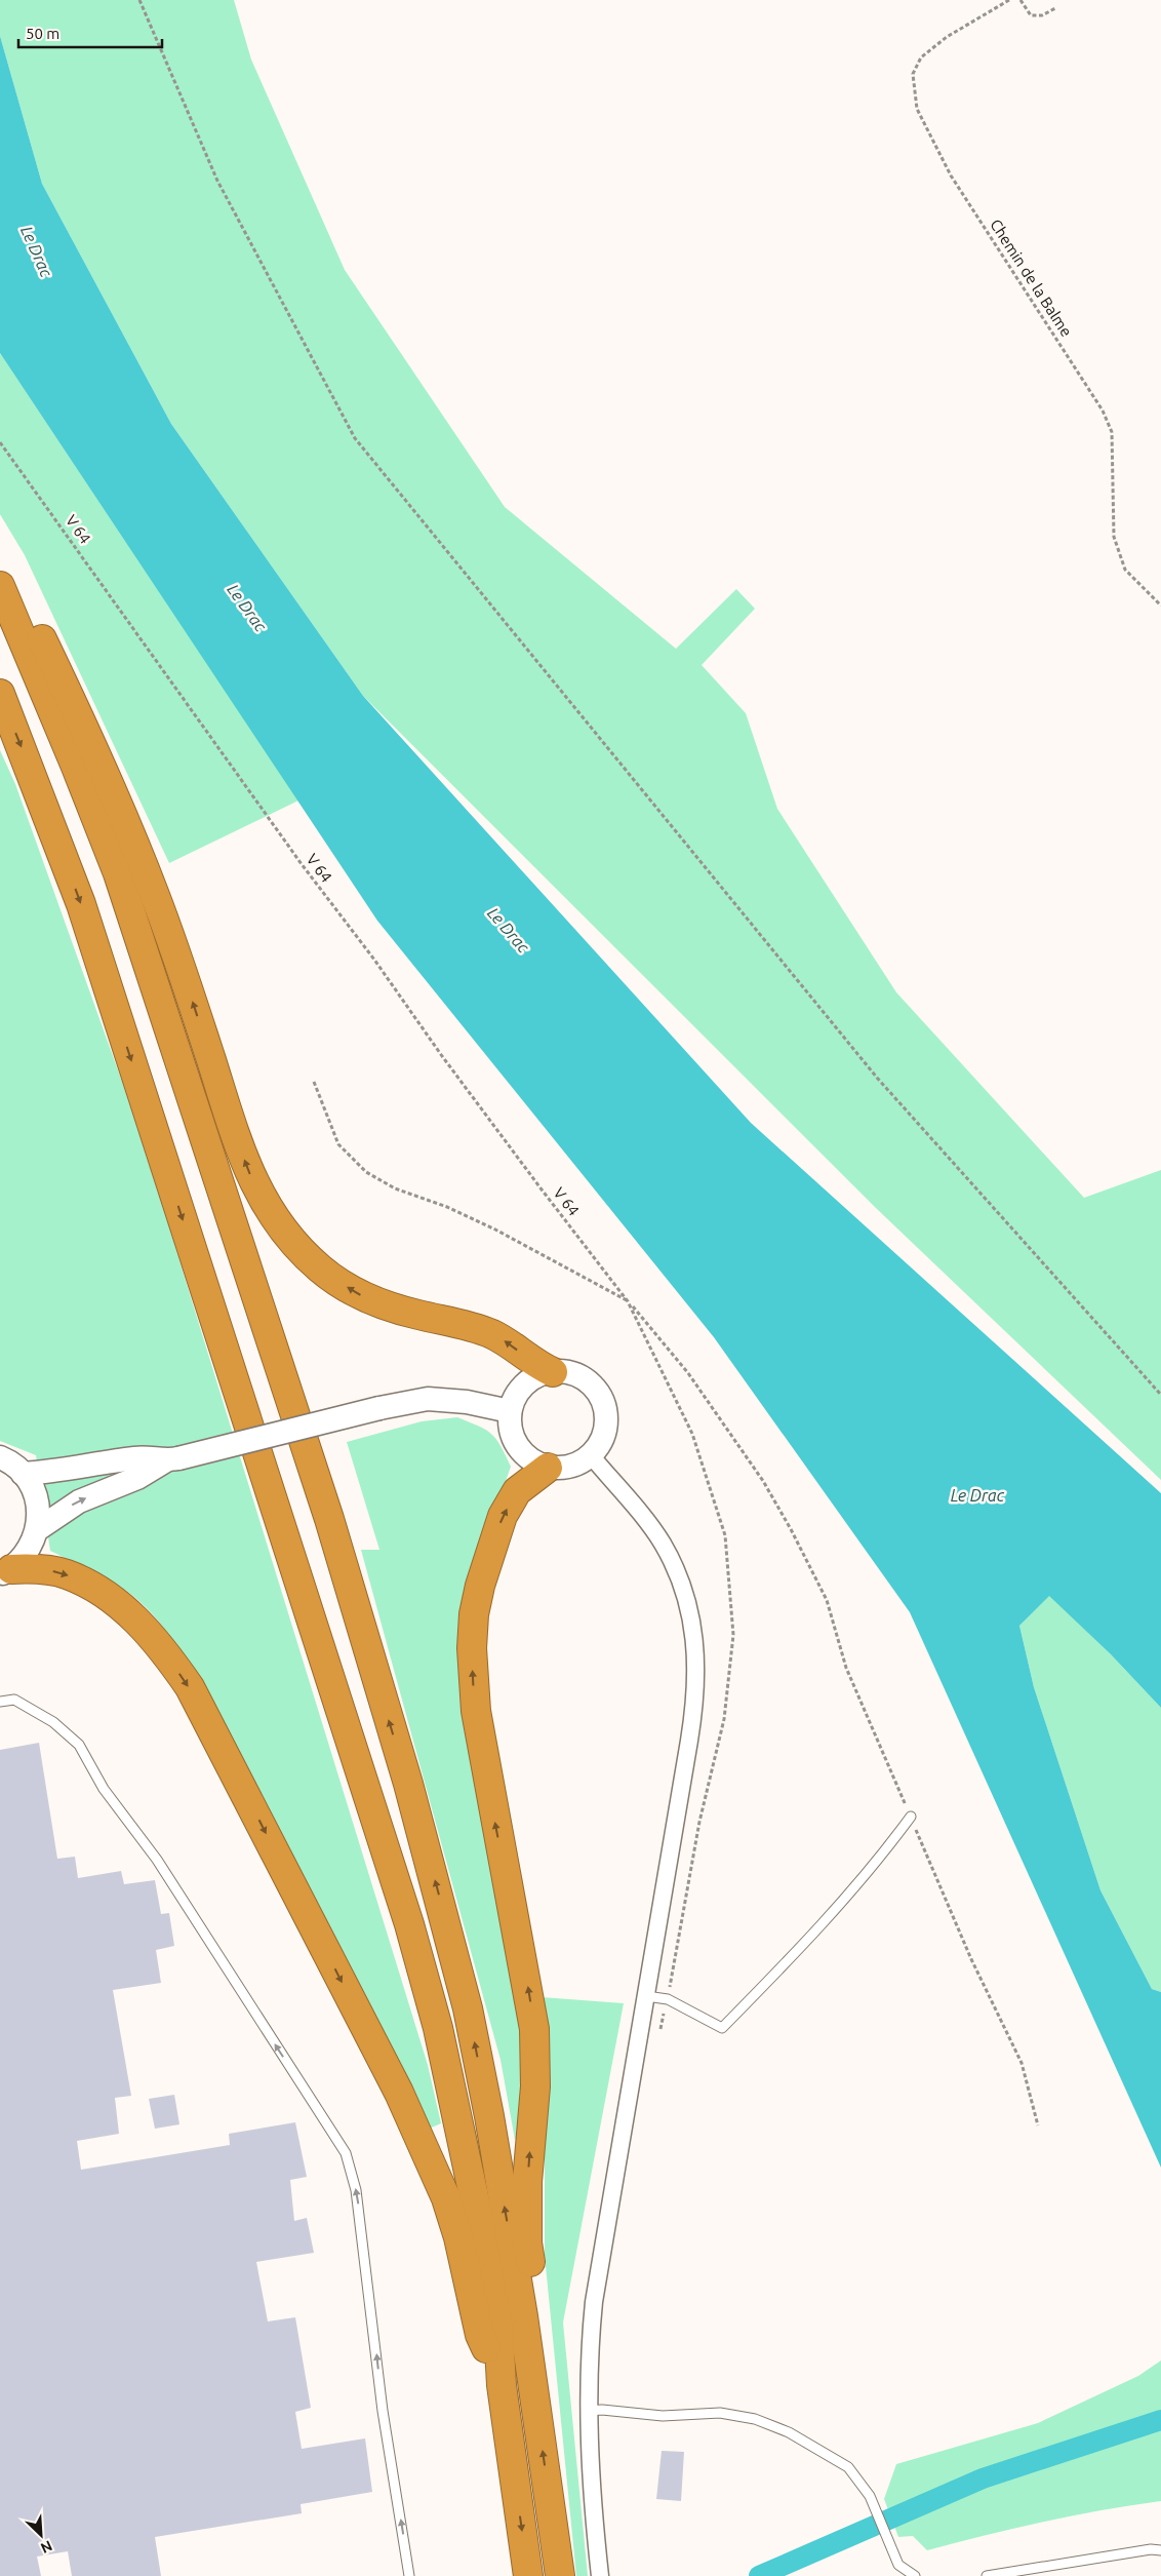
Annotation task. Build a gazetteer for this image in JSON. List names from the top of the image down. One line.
{"streets":{"path":["Chemin de la Balme","V 64"]},"water":["Le Drac"],"scale_bar":"50 m","north":"bottom right"}
